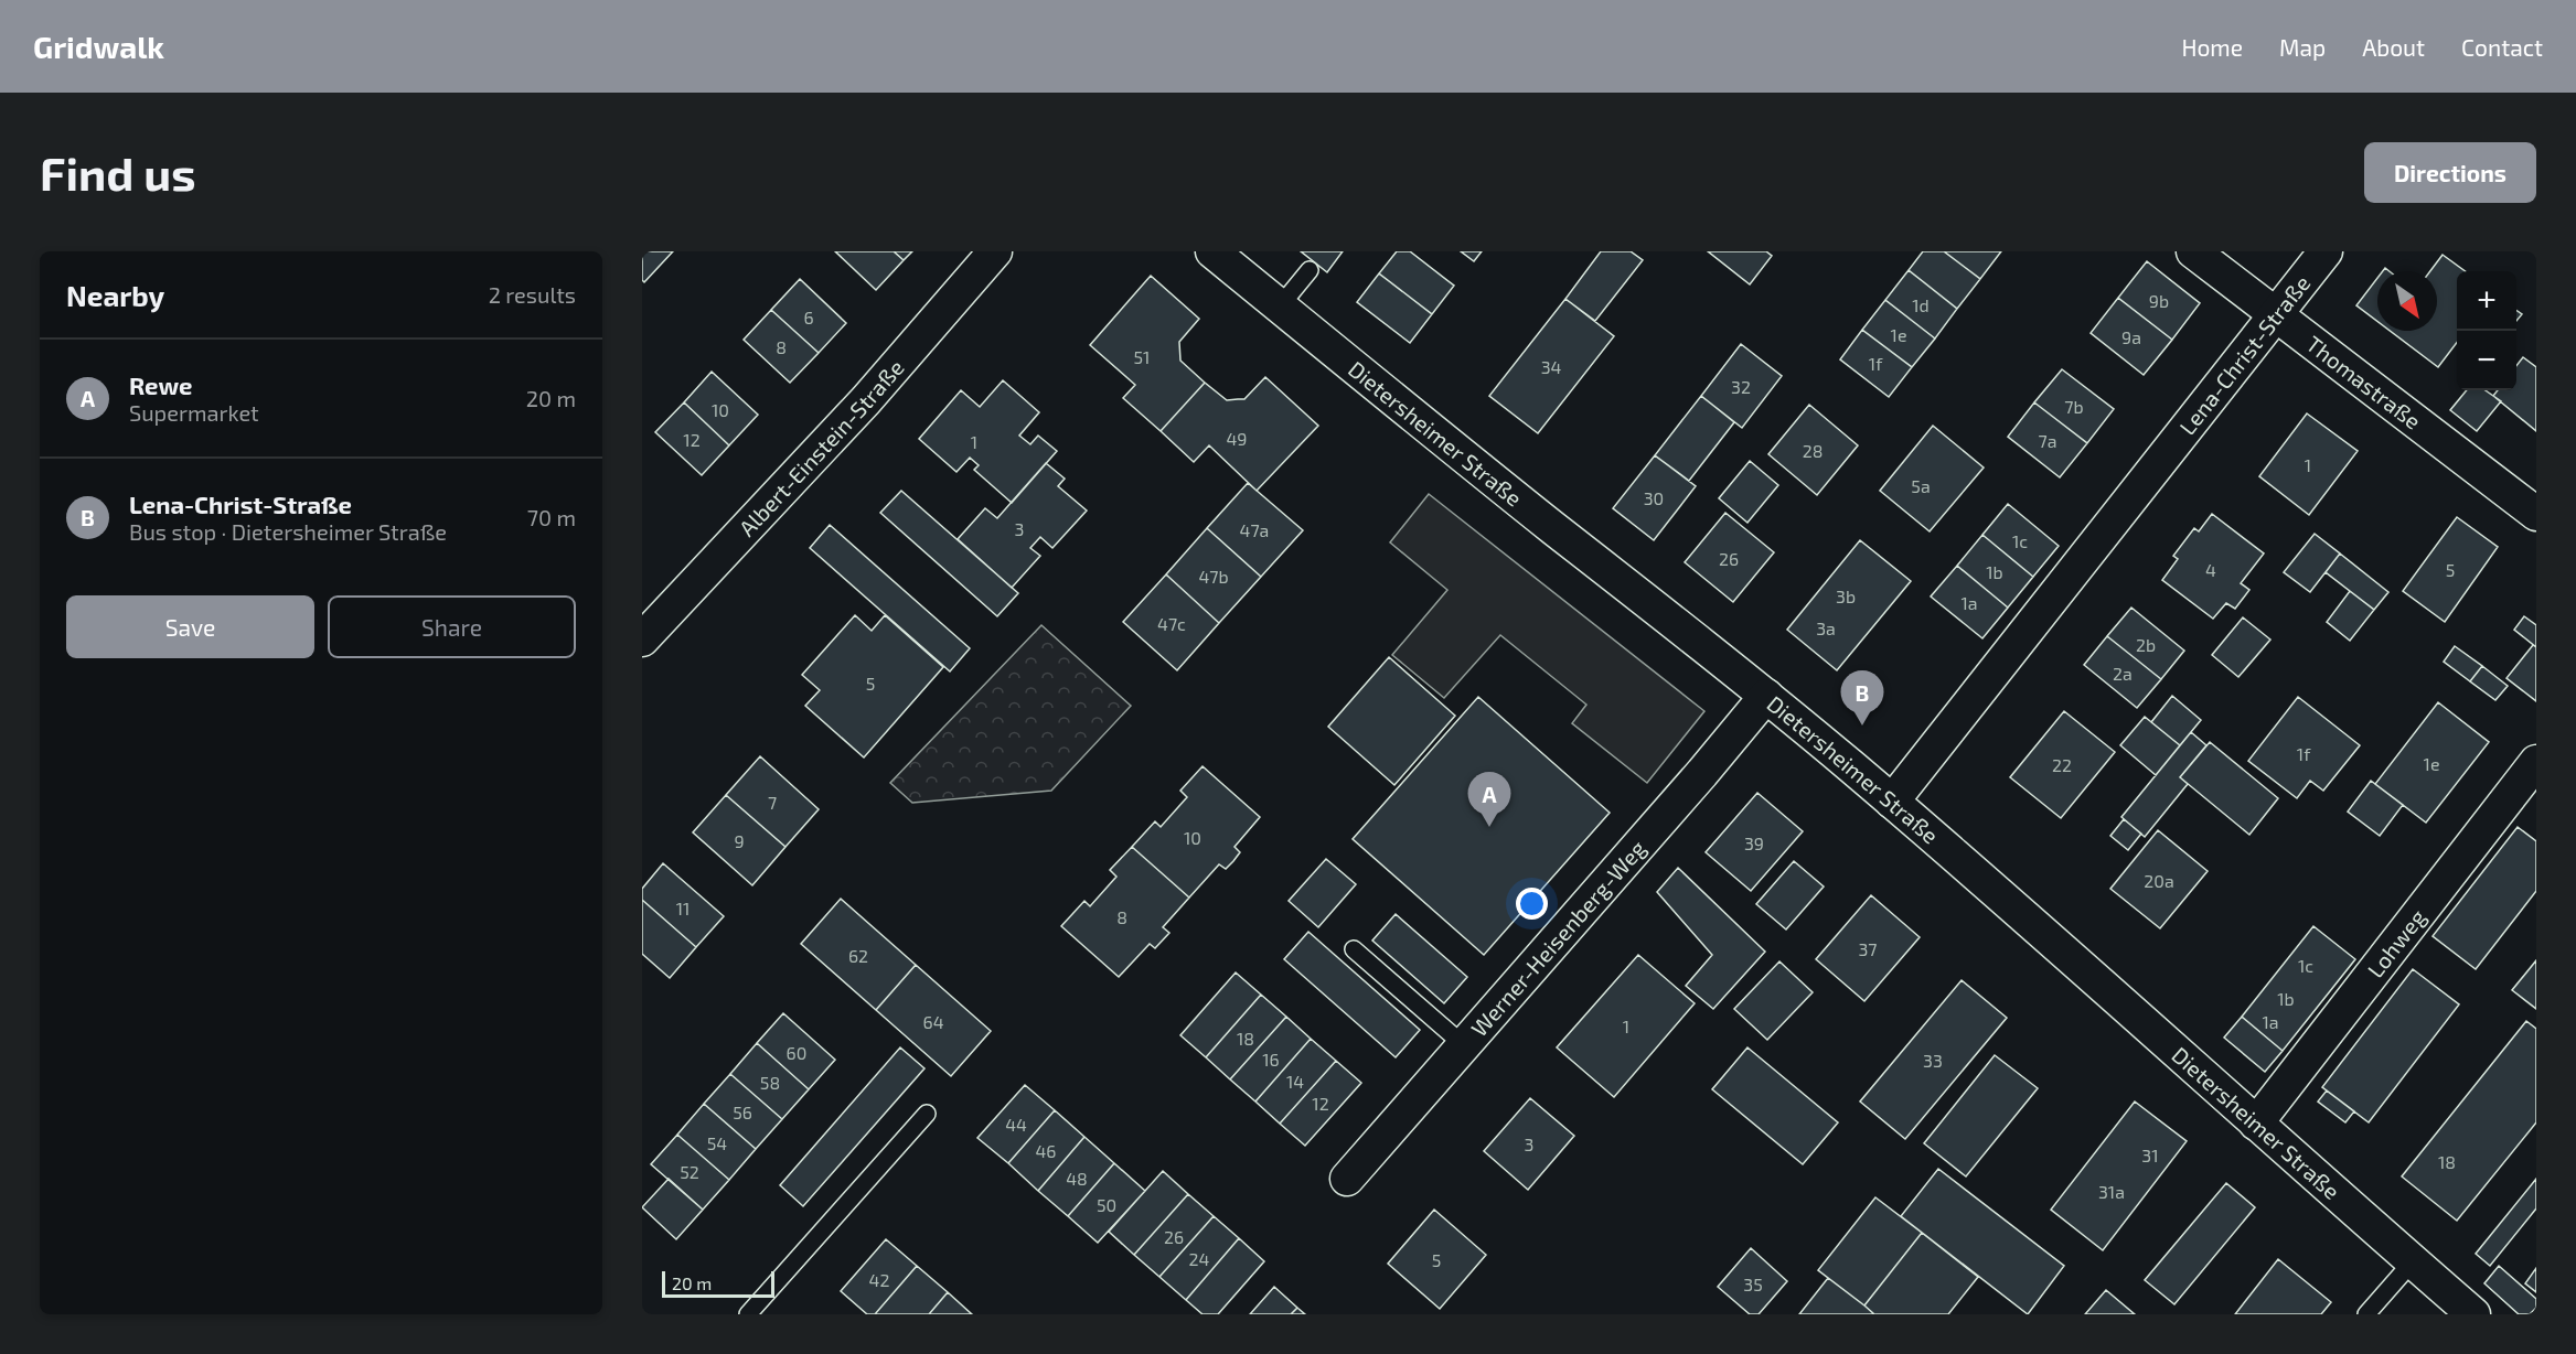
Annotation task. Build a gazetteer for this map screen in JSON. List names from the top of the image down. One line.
{"streets":{"street":["Lena-Christ-Straße","Thomastraße","Dietersheimer Straße","Albert-Einstein-Straße","Werner-Heisenberg-Weg","Lohweg"]},"crossings":[["Lena-Christ-Straße","Thomastraße"],["Lena-Christ-Straße","Dietersheimer Straße"],["Dietersheimer Straße","Werner-Heisenberg-Weg"],["Dietersheimer Straße","Lohweg"]],"house_numbers":["9b","1d","6","1e","9a","8","51","1f","34","32","7b","10","49","12","7a","1","28","1","5a","30","3","47a","1c","26","4","5","1b","47b","3b","1a","47c","3a","2b","2a","5","1f","1e","22","7","10","9","39","20a","11","8","37","62","1c","1b","64","1a","1","18","60","16","33","14","58","12","56","44","54","3","46","31","18","52","48","31a","50","26","24","5","42","35"],"scale_bar":"20 m","north":"bottom right","page":{"header":"Gridwalk","nav":["Home","Map","About","Contact"],"buttons":["Directions",["Save","Share"]],"title":"Find us","heading":["Nearby","2 results"],"map_buttons":["+","−"],"list":[{"mark":"A","name":"Rewe","note":"Supermarket","value":"20 m"},{"mark":"B","name":"Lena-Christ-Straße","note":"Bus stop · Dietersheimer Straße","value":"70 m"}],"pins":["B","A"],"scale":"20 m"}}
